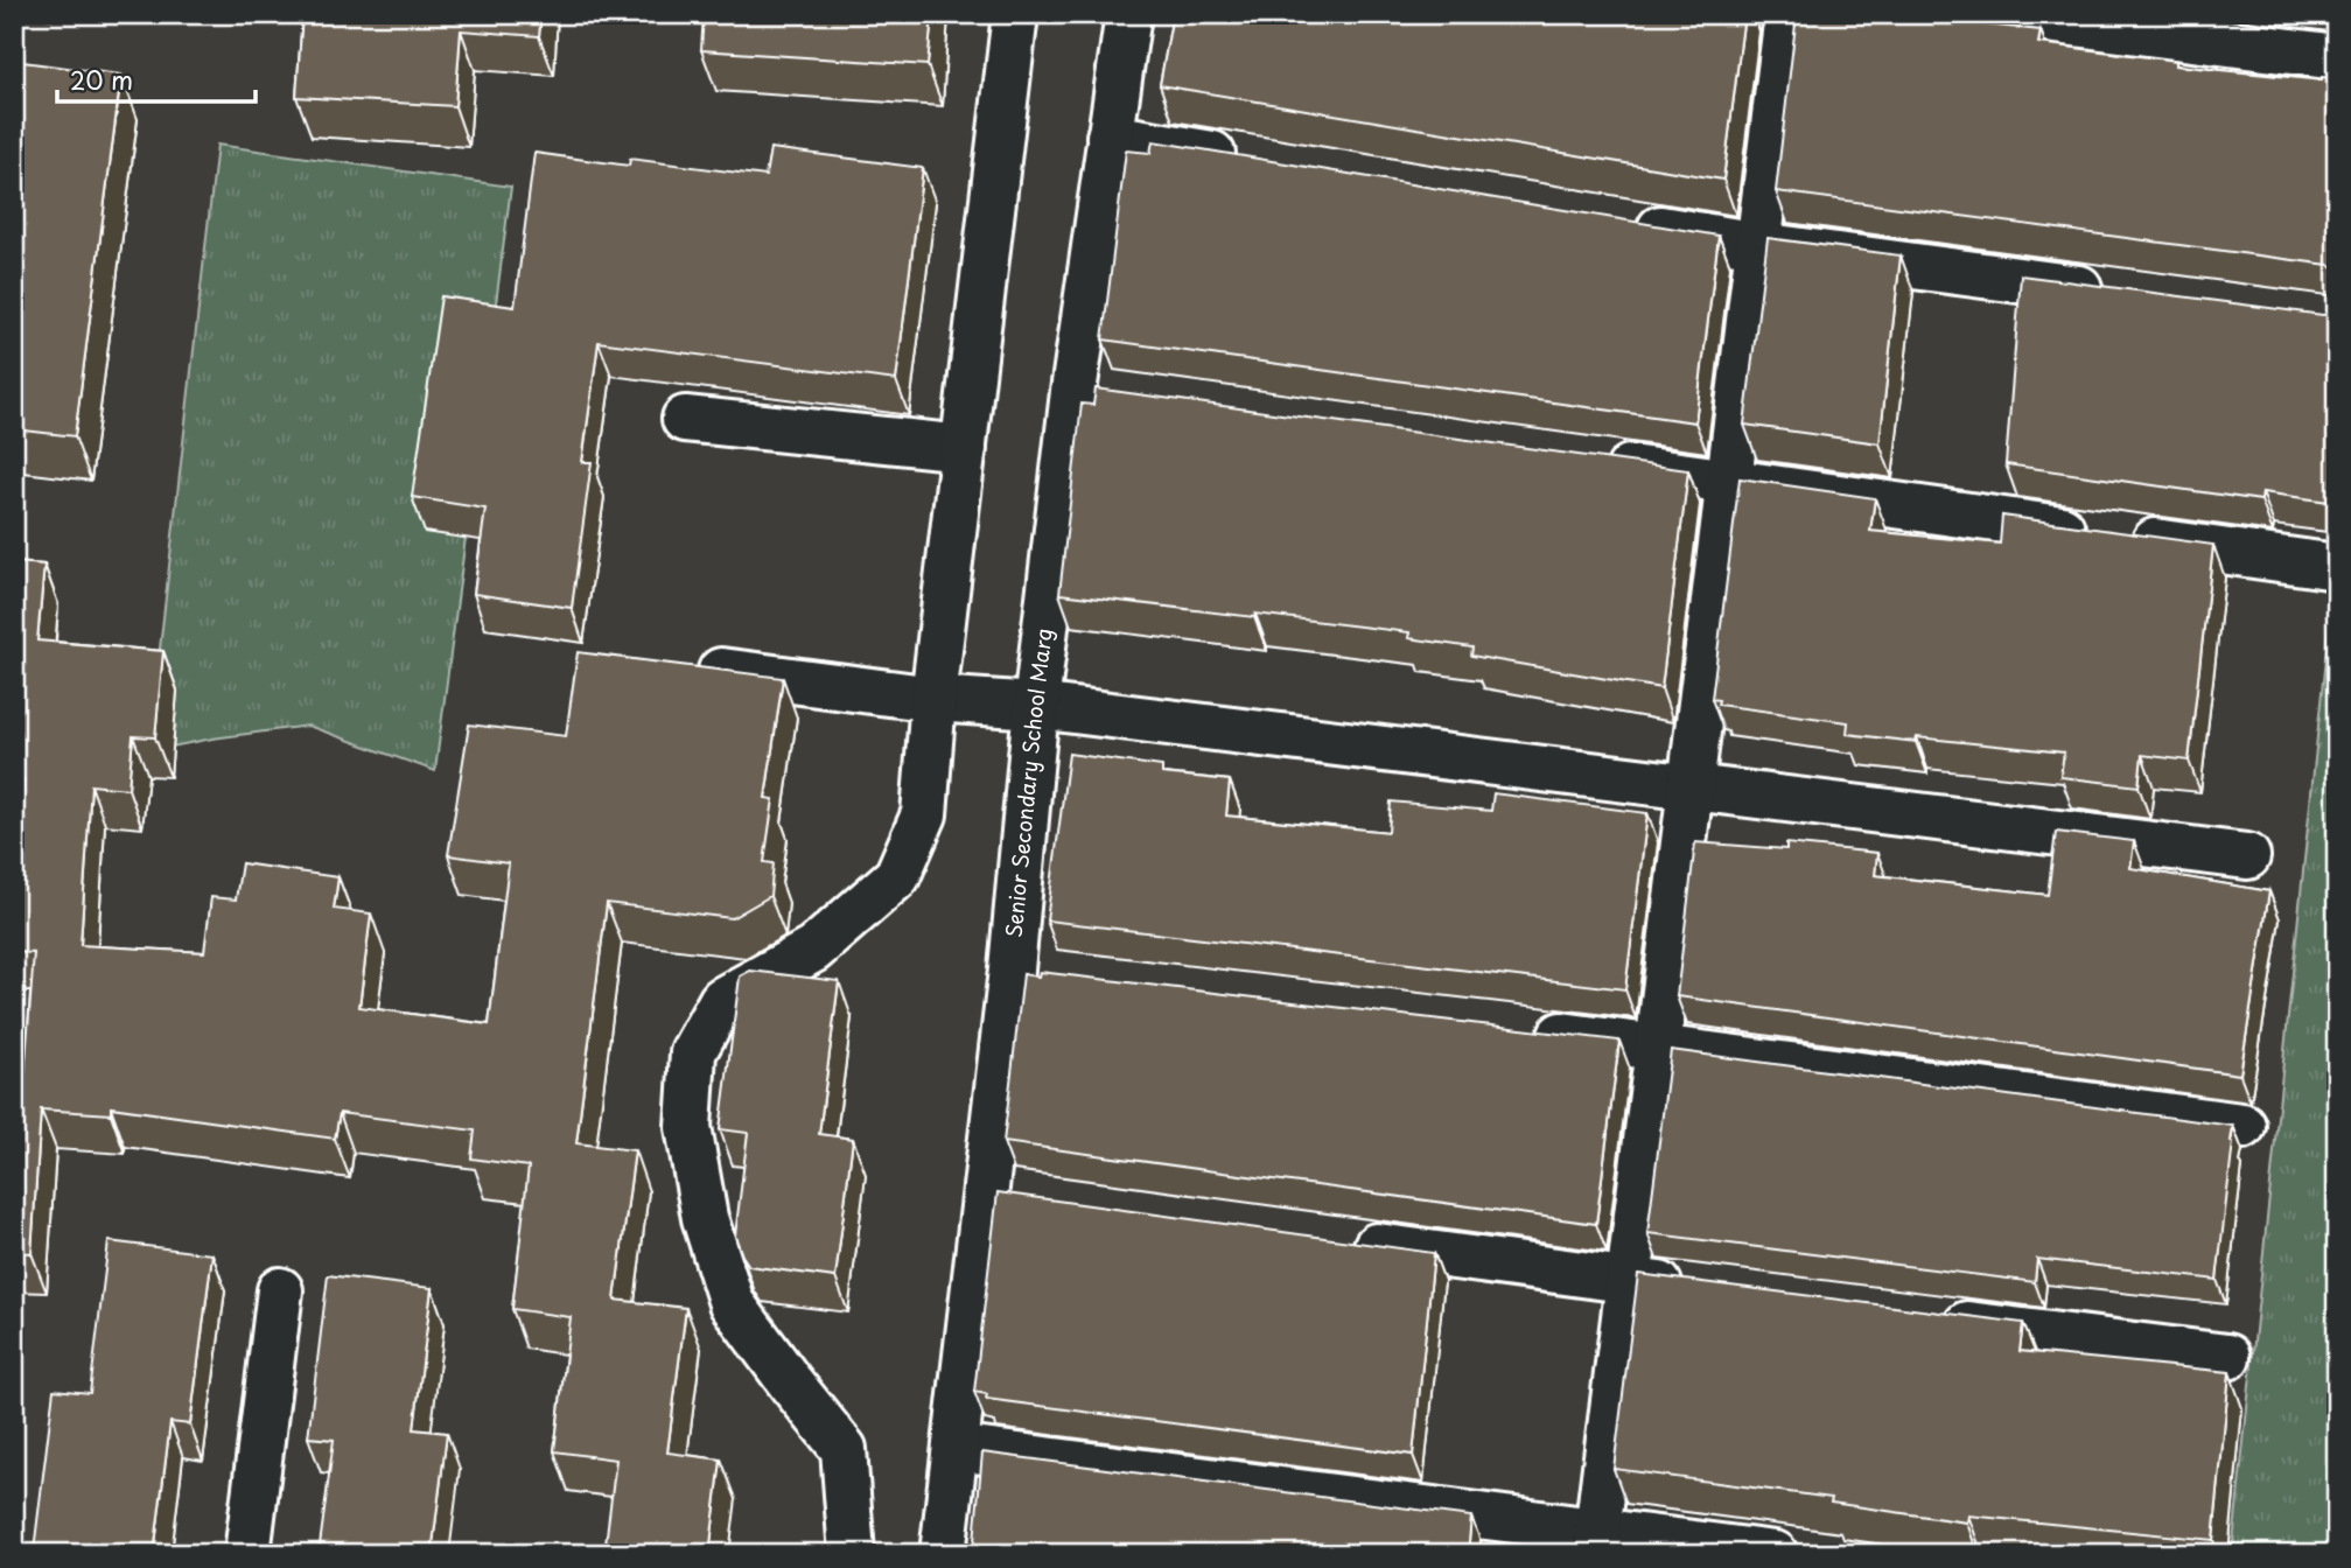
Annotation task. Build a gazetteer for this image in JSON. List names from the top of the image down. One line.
{"streets":{"street":["Senior Secondary School Marg"]},"scale_bar":"20 m"}
